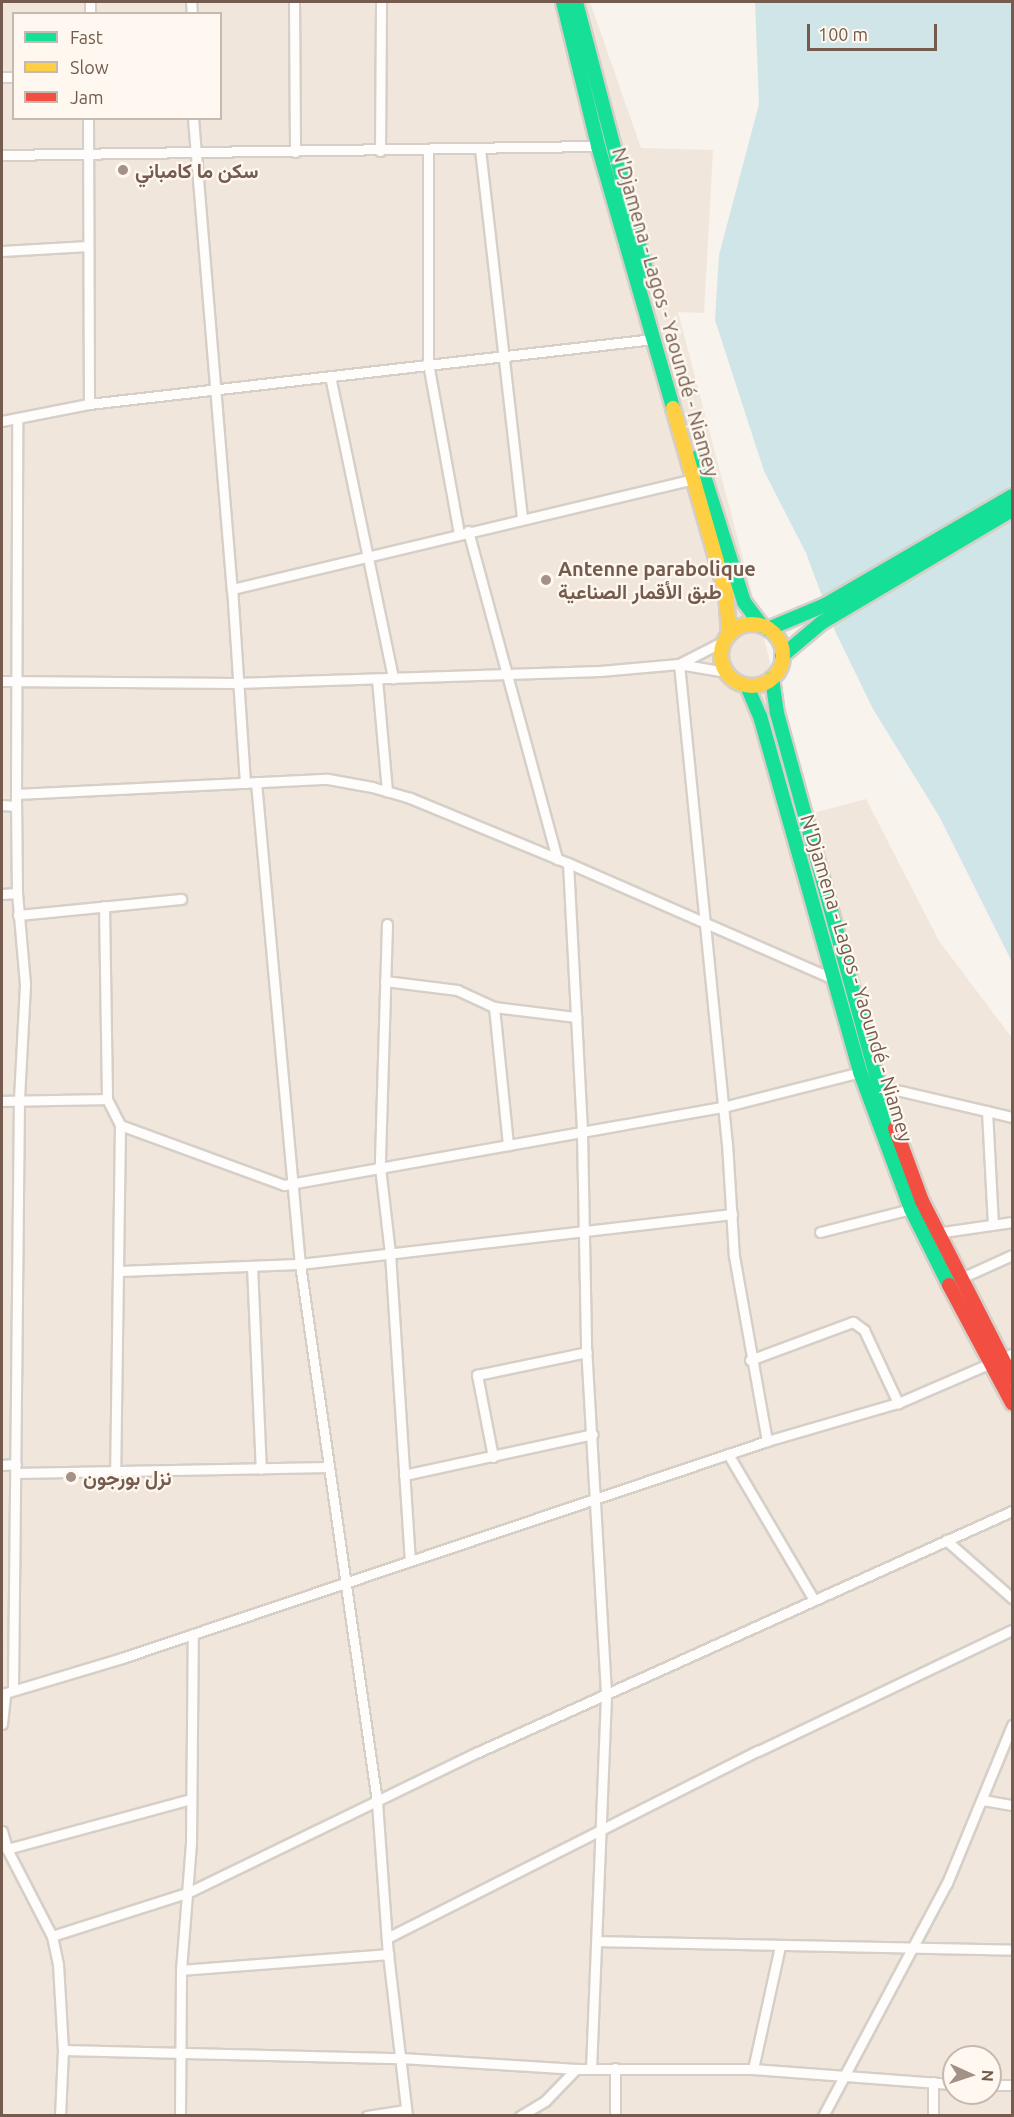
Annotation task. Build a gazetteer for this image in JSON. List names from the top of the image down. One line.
{"streets":{"main road":["N'Djamena - Lagos - Yaoundé - Niamey"]},"places":["سكن ما كامباني","Antenne parabolique طبق الأقمار الصناعية","نزل بورجون"],"legend":["Fast","Slow","Jam"],"scale_bar":"100 m","north":"right"}
